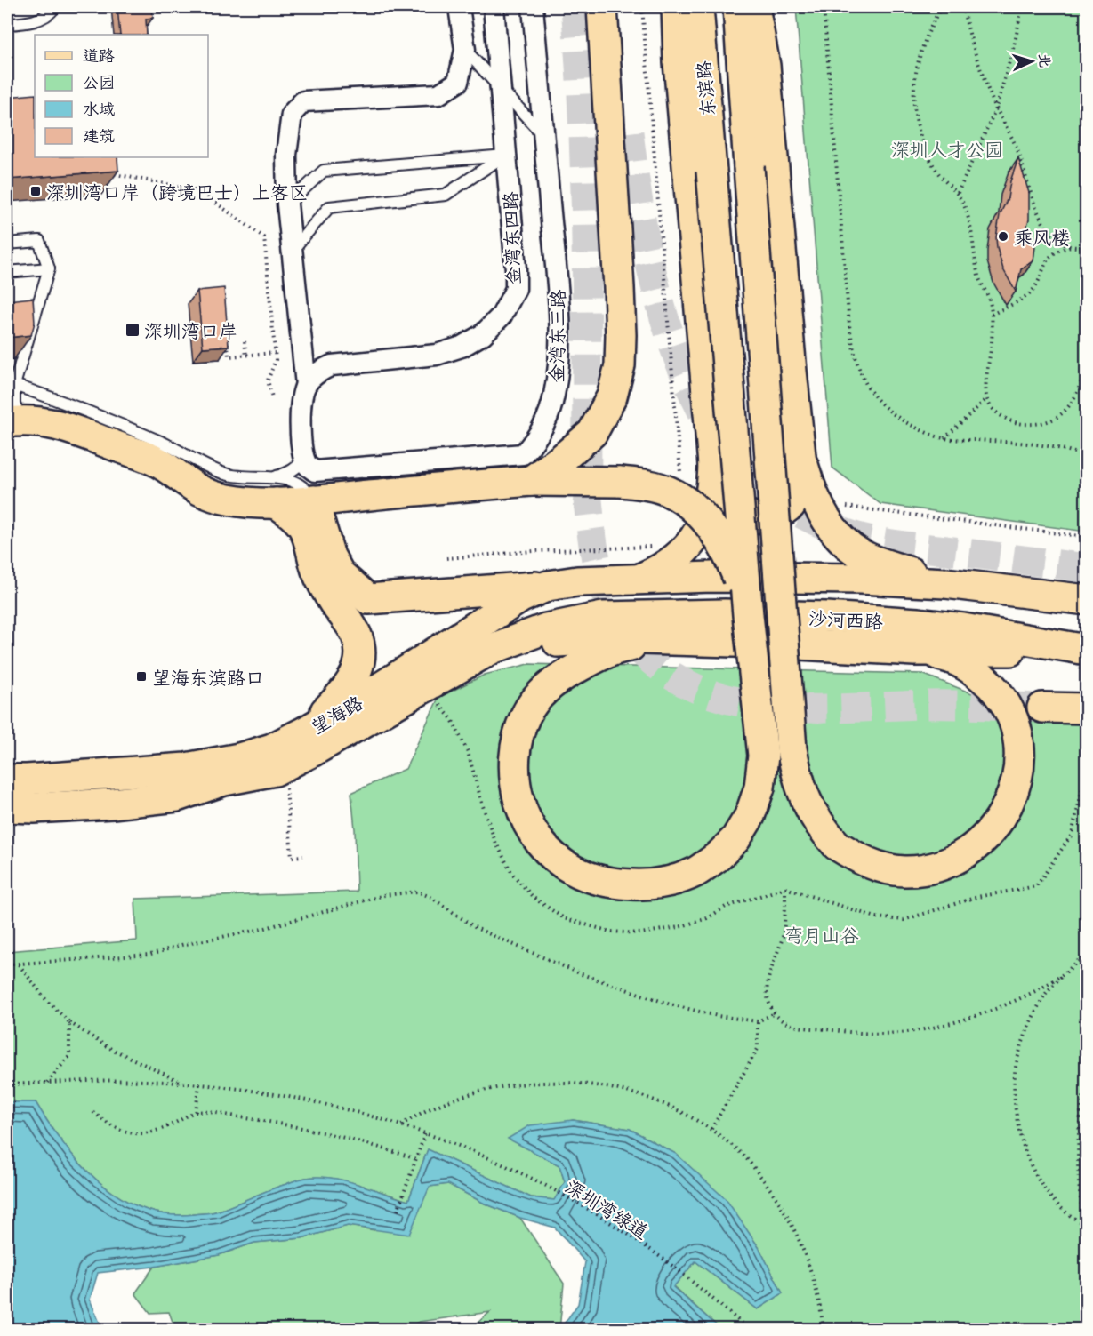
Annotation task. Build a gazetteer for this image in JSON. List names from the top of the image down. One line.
{"streets":{"main road":["东滨路","沙河西路","望海路"],"street":["金湾东四路","金湾东三路"],"path":["深圳湾绿道"]},"crossings":[["沙河西路","望海路"]],"parks":["深圳人才公园","弯月山谷"],"places":{"transit":["深圳湾口岸（跨境巴士）上客区","深圳湾口岸","望海东滨路口"],"other":["乘风楼"]},"legend":["道路","公园","水域","建筑"],"north":"right"}
